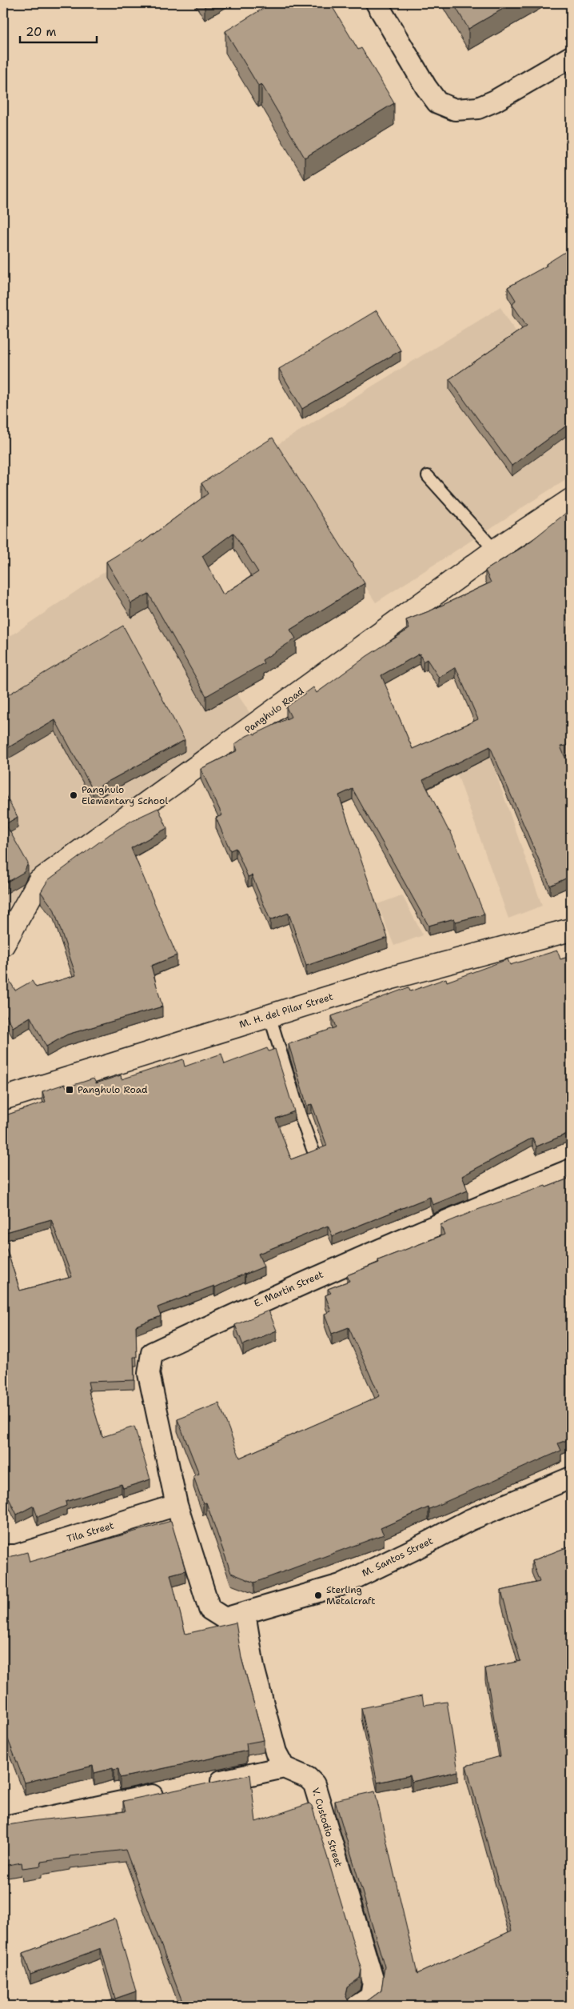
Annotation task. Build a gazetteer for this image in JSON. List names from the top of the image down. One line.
{"streets":{"main road":["Panghulo Road","M. H. del Pilar Street"],"street":["E. Martin Street","Tila Street","M. Santos Street","V. Custodio Street"]},"crossings":[["E. Martin Street","Tila Street"],["E. Martin Street","M. Santos Street"],["Tila Street","M. Santos Street"]],"places":{"other":["Panghulo Elementary School","Sterling Metalcraft"],"transit":["Panghulo Road"]},"scale_bar":"20 m"}
